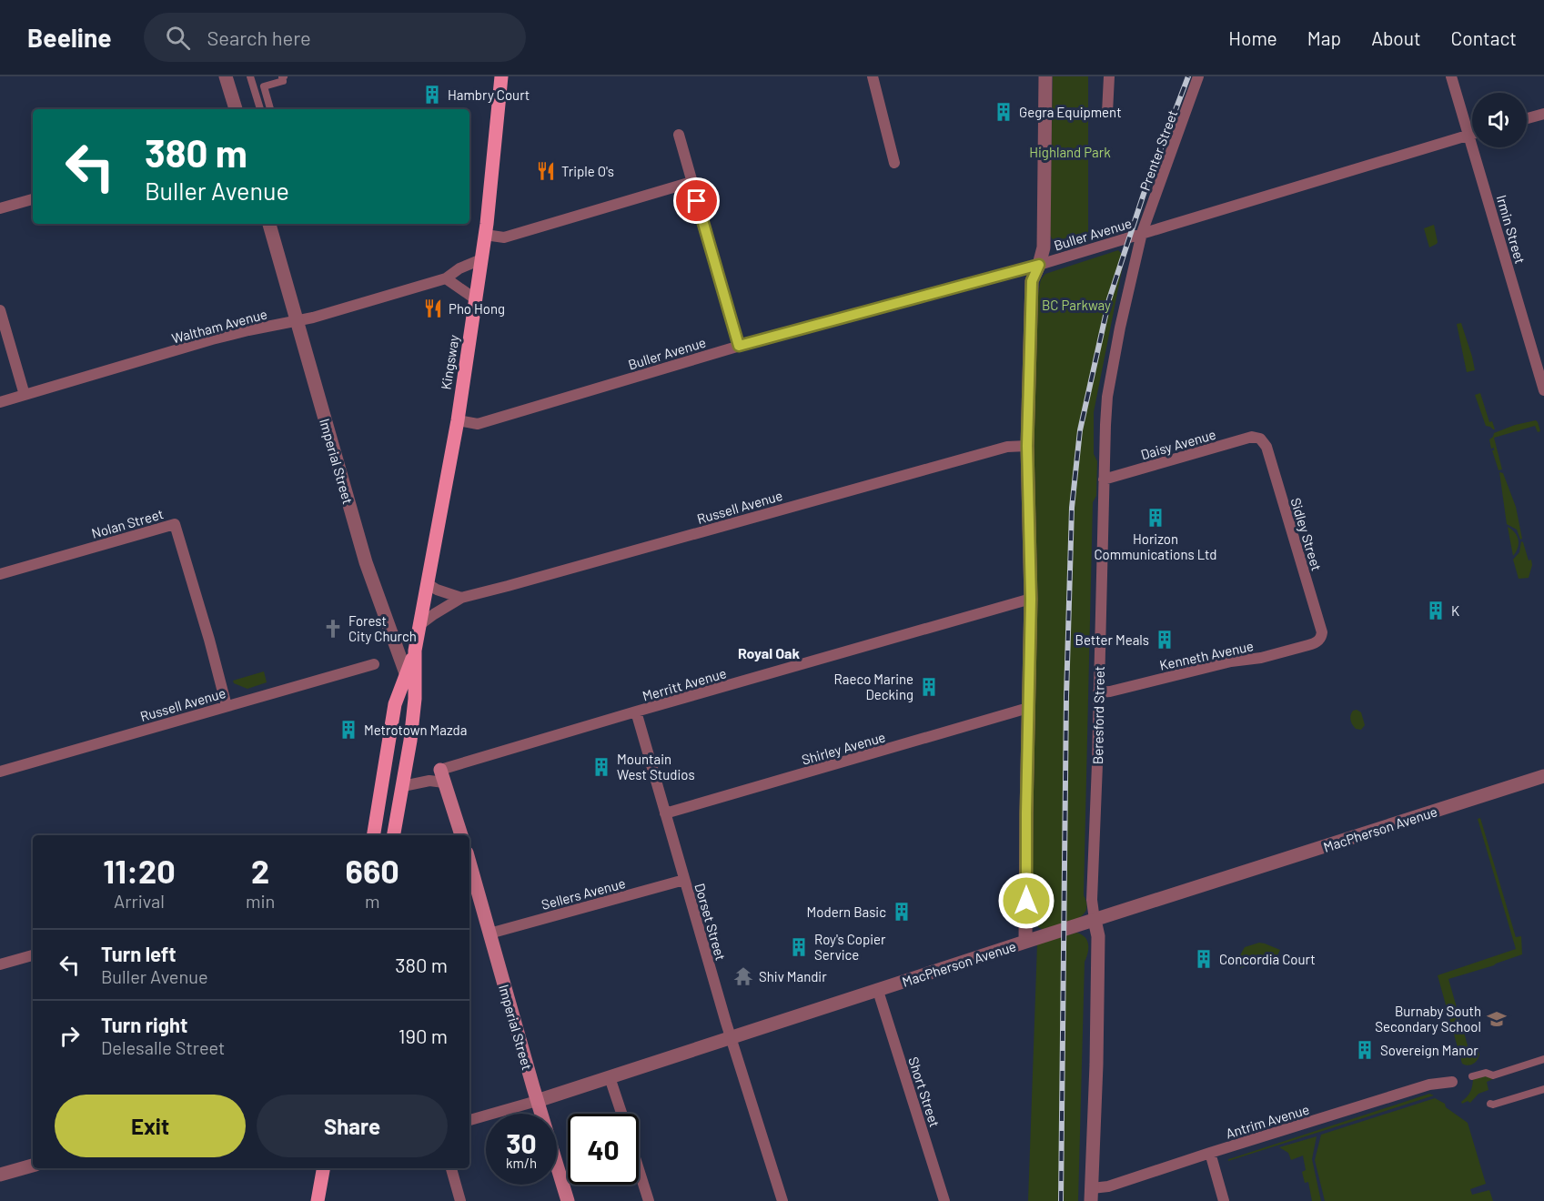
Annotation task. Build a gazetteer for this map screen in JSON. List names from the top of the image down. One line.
{"streets":{"main road":["Kingsway","Imperial Street"],"street":["Prenter Street","Irmin Street","Buller Avenue","Waltham Avenue","Daisy Avenue","Russell Avenue","Nolan Street","Sidley Street","Kenneth Avenue","Merritt Avenue","Beresford Street","Shirley Avenue","MacPherson Avenue","Sellers Avenue","Dorset Street","Short Street","Antrim Avenue"]},"crossings":[["Prenter Street","Buller Avenue"],["Prenter Street","Beresford Street"],["Irmin Street","Buller Avenue"],["Buller Avenue","Kingsway"],["Buller Avenue","Beresford Street"],["Waltham Avenue","Kingsway"],["Waltham Avenue","Imperial Street"],["Kingsway","Imperial Street"],["Kingsway","Russell Avenue"],["Kingsway","Merritt Avenue"],["Daisy Avenue","Sidley Street"],["Daisy Avenue","Beresford Street"],["Imperial Street","MacPherson Avenue"],["Imperial Street","Sellers Avenue"],["Russell Avenue","Nolan Street"],["Sidley Street","Kenneth Avenue"],["Kenneth Avenue","Beresford Street"],["Merritt Avenue","Dorset Street"],["Beresford Street","MacPherson Avenue"],["Beresford Street","Antrim Avenue"],["Shirley Avenue","Dorset Street"],["MacPherson Avenue","Dorset Street"],["MacPherson Avenue","Short Street"],["Sellers Avenue","Dorset Street"]],"districts":["Royal Oak"],"parks":["Highland Park","BC Parkway"],"places":{"building":["Hambry Court","Gegra Equipment","Horizon Communications Ltd","K","Better Meals","Raeco Marine Decking","Metrotown Mazda","Mountain West Studios","Modern Basic","Roy's Copier Service","Concordia Court","Sovereign Manor"],"restaurant":["Triple O's","Pho Hong"],"church":["Forest City Church"],"temple":["Shiv Mandir"],"school or university":["Burnaby South Secondary School"]},"page":{"header":"Beeline","search":"Search here","nav":["Home","Map","About","Contact"],"turn":["380 m","Buller Avenue"],"eta":["11:20","Arrival","2","min","660","m"],"list":[{"name":"Turn left","note":"Buller Avenue","value":"380 m"},{"name":"Turn right","note":"Delesalle Street","value":"190 m"}],"buttons":["Exit","Share"],"speed":"30 km/h","limit":"40"}}
